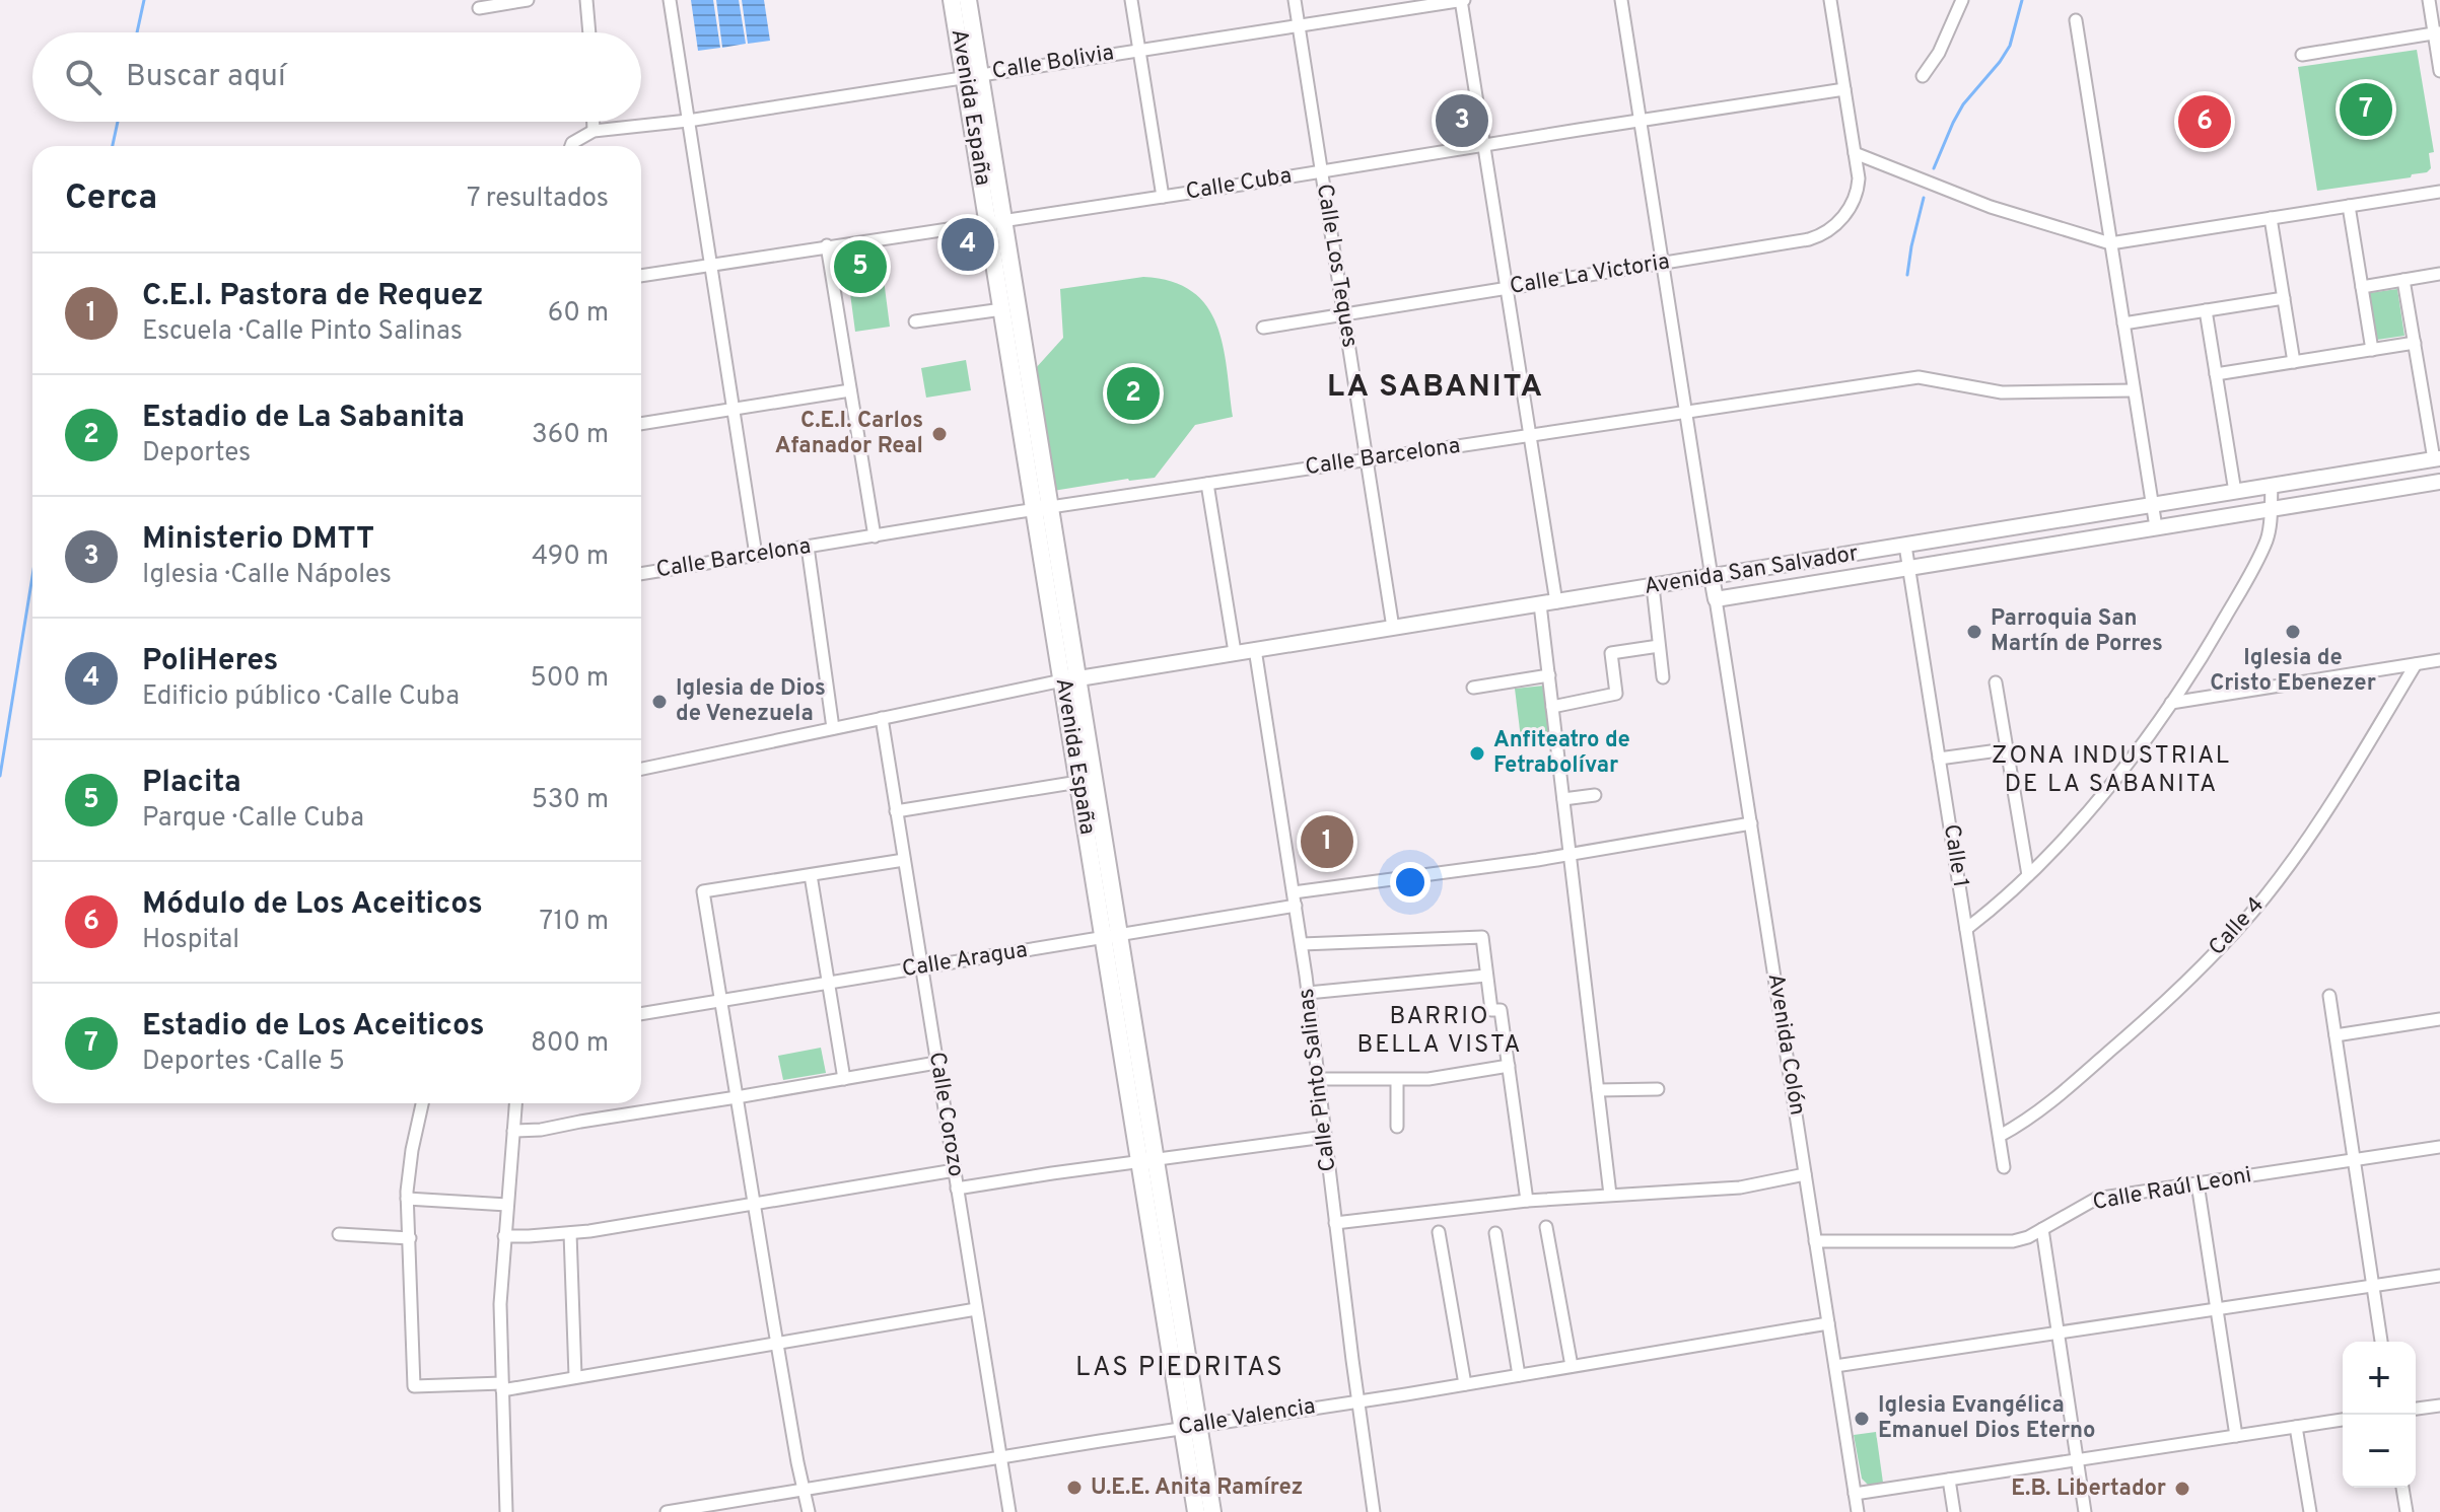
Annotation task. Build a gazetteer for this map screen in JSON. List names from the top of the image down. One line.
{"streets":{"main road":["Avenida España"],"street":["Calle Bolivia","Calle Cuba","Calle Los Teques","Calle La Victoria","Calle Barcelona","Avenida San Salvador","Calle 1","Calle 4","Calle Aragua","Avenida Colón","Calle Pinto Salinas","Calle Corozo","Calle Raúl Leoni","Calle Valencia"]},"crossings":[["Calle Bolivia","Avenida España"],["Calle Bolivia","Calle Los Teques"],["Avenida España","Calle Cuba"],["Avenida España","Calle Barcelona"],["Avenida España","Avenida San Salvador"],["Avenida España","Calle Aragua"],["Avenida España","Calle Valencia"],["Calle Cuba","Calle Los Teques"],["Calle Cuba","Calle La Victoria"],["Calle Los Teques","Calle La Victoria"],["Calle Los Teques","Calle Barcelona"],["Calle Los Teques","Avenida San Salvador"],["Avenida San Salvador","Calle 1"],["Avenida San Salvador","Avenida Colón"],["Avenida San Salvador","Calle Pinto Salinas"],["Calle 1","Calle 4"],["Calle Aragua","Calle Pinto Salinas"],["Calle Aragua","Calle Corozo"],["Avenida Colón","Calle Raúl Leoni"],["Avenida Colón","Calle Valencia"],["Calle Pinto Salinas","Calle Valencia"],["Calle Corozo","Calle Valencia"]],"districts":["LA SABANITA","ZONA INDUSTRIAL DE LA SABANITA","BARRIO BELLA VISTA","LAS PIEDRITAS"],"places":["C.E.I. Carlos Afanador Real","Parroquia San Martín de Porres","Iglesia de Cristo Ebenezer","Iglesia de Dios de Venezuela","Anfiteatro de Fetrabolívar","Iglesia Evangélica Emanuel Dios Eterno","U.E.E. Anita Ramírez","E.B. Libertador"],"page":{"search":"Buscar aquí","pins":["7","3","6","4","5","2","1"],"heading":["Cerca","7 resultados"],"list":[{"mark":"1","name":"C.E.I. Pastora de Requez","note":"Escuela · Calle Pinto Salinas","value":"60 m"},{"mark":"2","name":"Estadio de La Sabanita","note":"Deportes","value":"360 m"},{"mark":"3","name":"Ministerio DMTT","note":"Iglesia · Calle Nápoles","value":"490 m"},{"mark":"4","name":"PoliHeres","note":"Edificio público · Calle Cuba","value":"500 m"},{"mark":"5","name":"Placita","note":"Parque · Calle Cuba","value":"530 m"},{"mark":"6","name":"Módulo de Los Aceiticos","note":"Hospital","value":"710 m"},{"mark":"7","name":"Estadio de Los Aceiticos","note":"Deportes · Calle 5","value":"800 m"}],"map_buttons":["+","−"]}}
